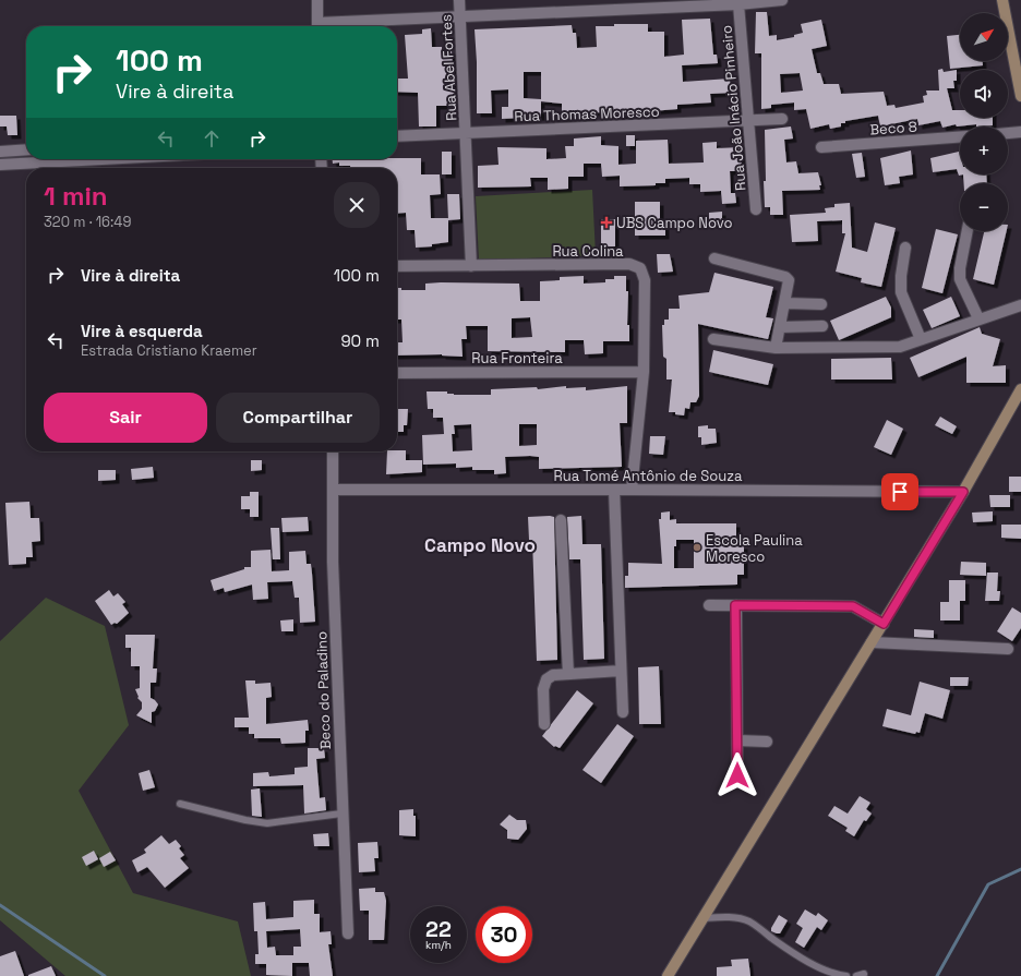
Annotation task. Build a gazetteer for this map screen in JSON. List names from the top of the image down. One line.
{"streets":{"street":["Rua Abel Fortes","Rua João Inácio Pinheiro","Rua Thomas Moresco","Beco 8","Rua Colina","Rua Fronteira","Rua Tomé Antônio de Souza","Beco do Paladino"]},"crossings":[["Rua Abel Fortes","Rua Thomas Moresco"],["Rua Abel Fortes","Rua Colina"],["Rua João Inácio Pinheiro","Rua Thomas Moresco"],["Rua Colina","Rua Fronteira"],["Rua Colina","Rua Tomé Antônio de Souza"],["Rua Tomé Antônio de Souza","Beco do Paladino"]],"districts":["Campo Novo"],"places":{"health":["UBS Campo Novo"],"other":["Escola Paulina Moresco"]},"north":"top right","page":{"map_buttons":["+","−"],"turn":["100 m","Vire à direita"],"heading":["1 min","320 m · 16:49"],"list":[{"name":"Vire à direita","value":"100 m"},{"name":"Vire à esquerda","note":"Estrada Cristiano Kraemer","value":"90 m"}],"buttons":["Sair","Compartilhar"],"speed":"22 km/h","limit":"30"}}
